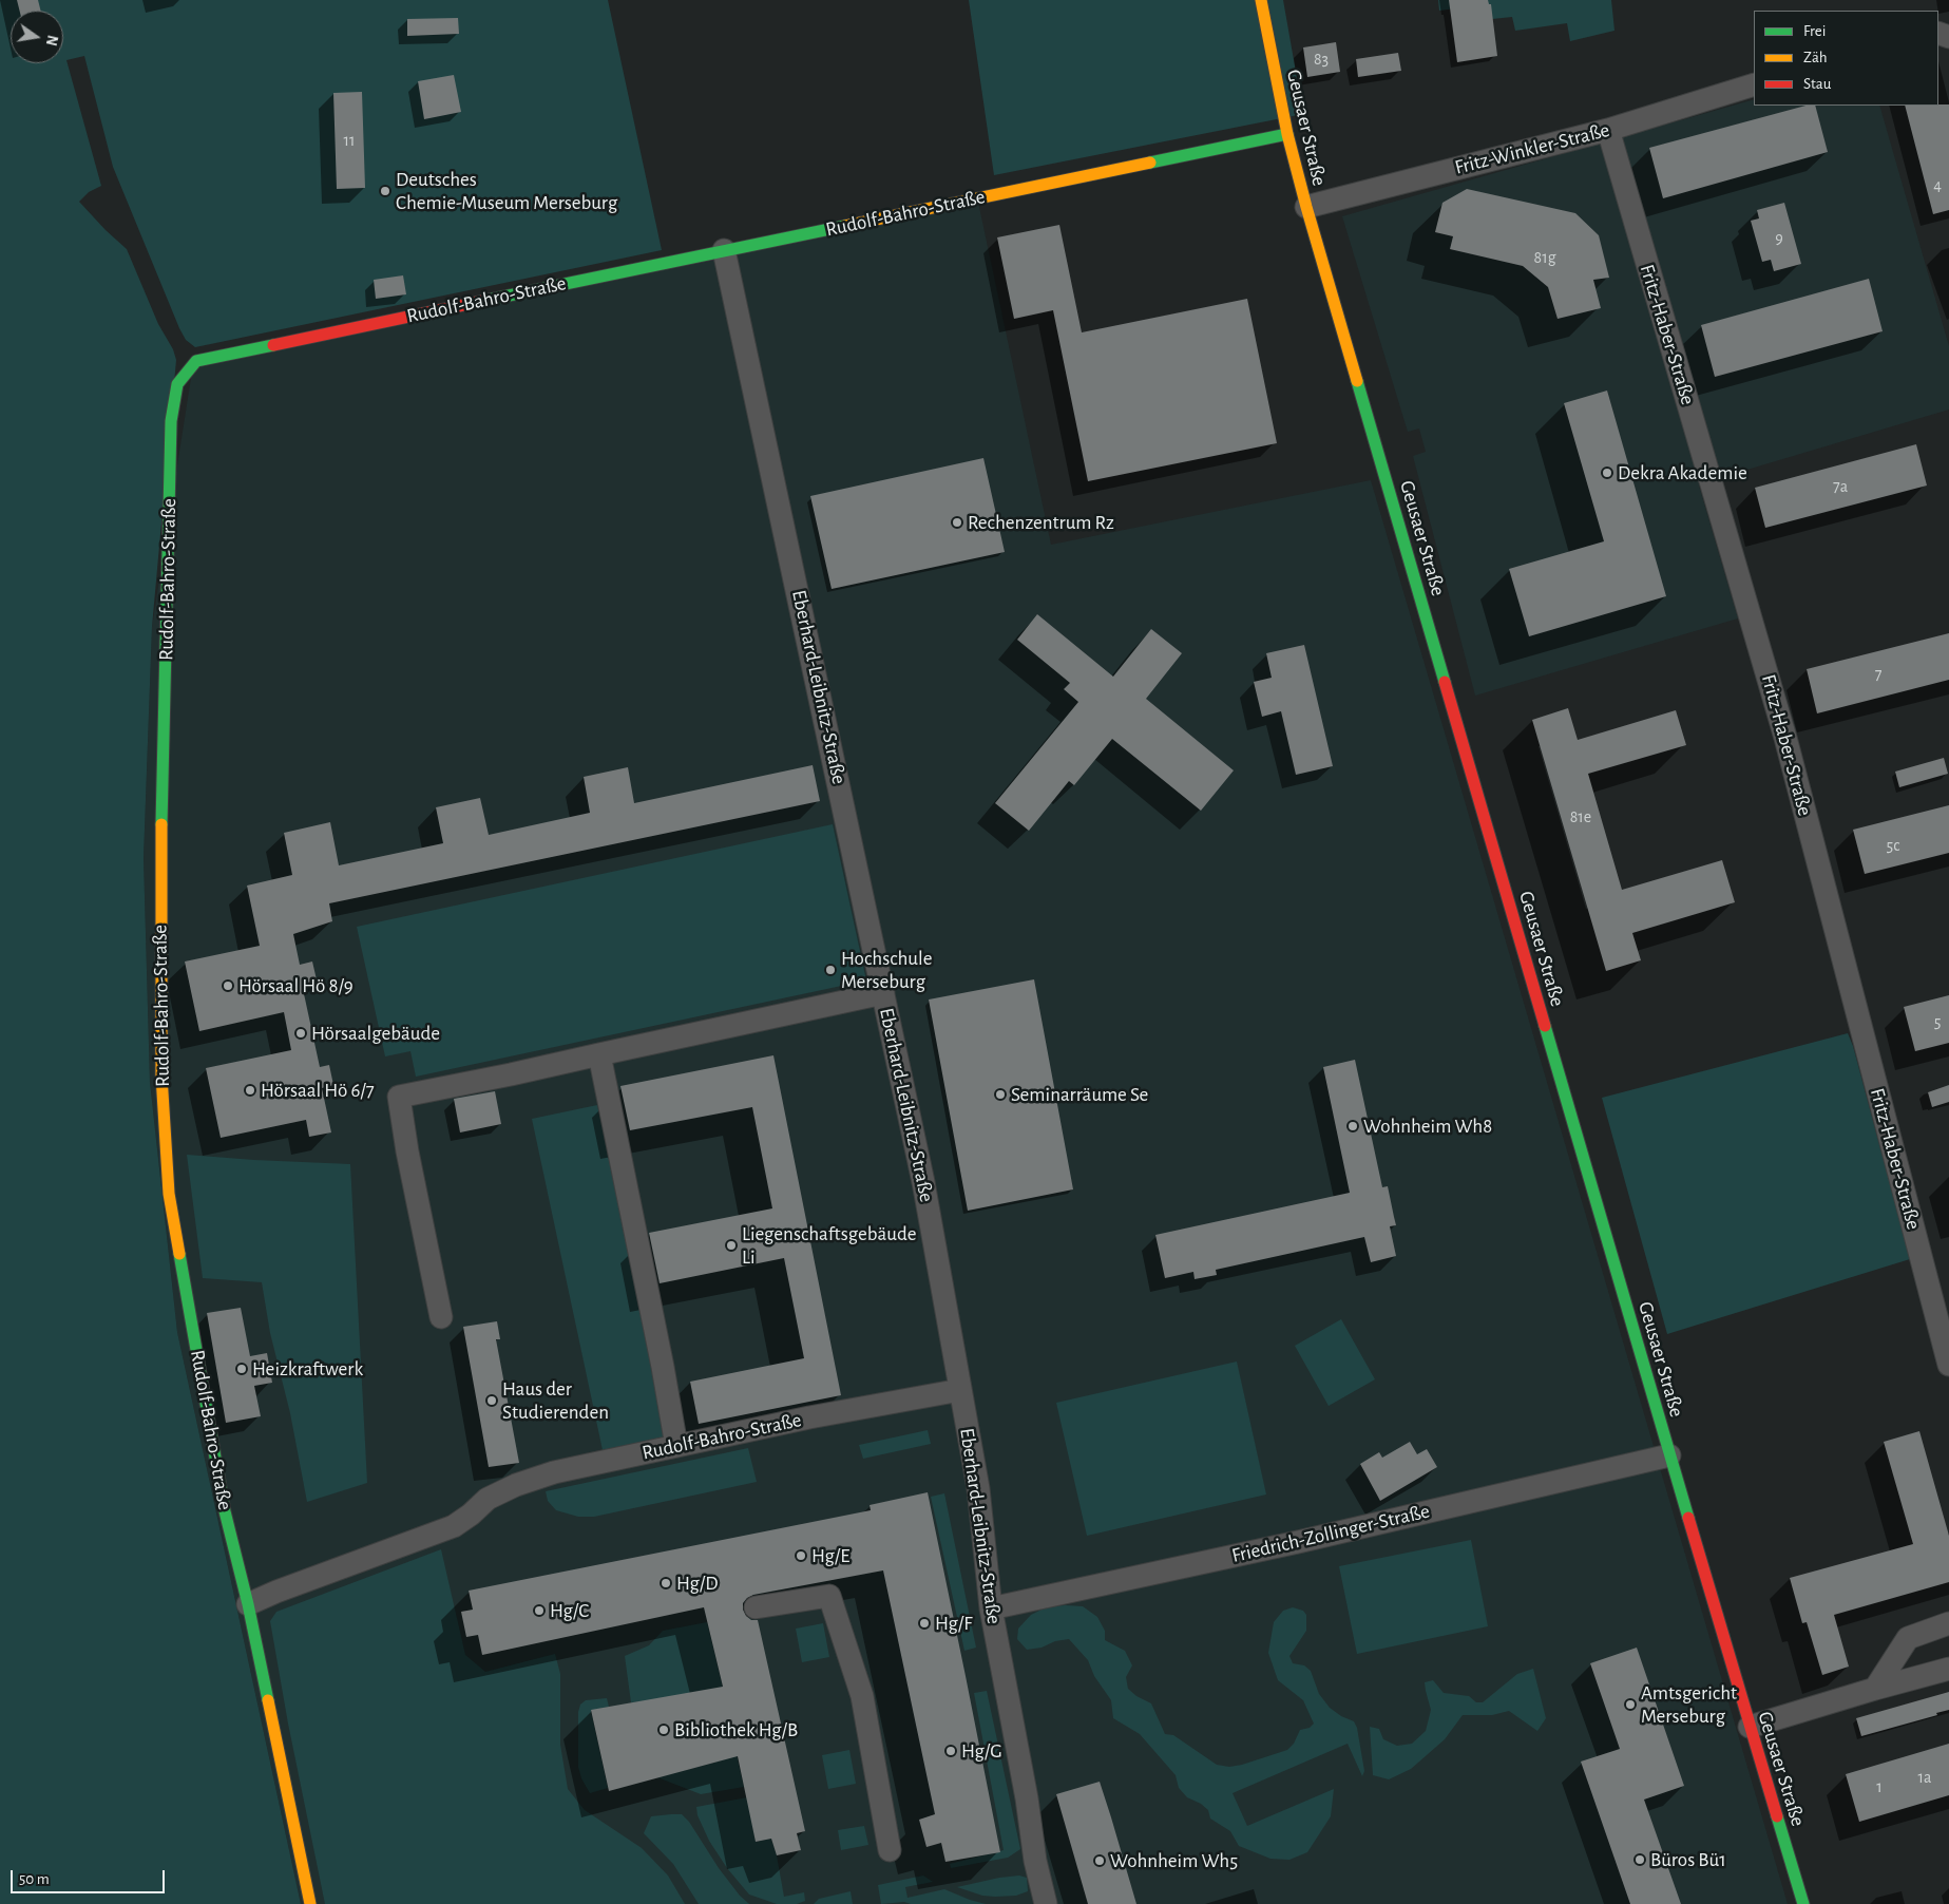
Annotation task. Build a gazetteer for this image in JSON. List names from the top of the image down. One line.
{"streets":{"street":["Geusaer Straße","Fritz-Winkler-Straße","Rudolf-Bahro-Straße","Fritz-Haber-Straße","Eberhard-Leibnitz-Straße","Friedrich-Zollinger-Straße"]},"crossings":[["Geusaer Straße","Fritz-Winkler-Straße"],["Geusaer Straße","Rudolf-Bahro-Straße"],["Geusaer Straße","Friedrich-Zollinger-Straße"],["Fritz-Winkler-Straße","Fritz-Haber-Straße"],["Rudolf-Bahro-Straße","Eberhard-Leibnitz-Straße"],["Eberhard-Leibnitz-Straße","Friedrich-Zollinger-Straße"]],"places":["Deutsches Chemie-Museum Merseburg","Dekra Akademie","Rechenzentrum Rz","Hochschule Merseburg","Hörsaal Hö 8/9","Hörsaalgebäude","Hörsaal Hö 6/7","Seminarräume Se","Wohnheim Wh8","Liegenschaftsgebäude Li","Heizkraftwerk","Haus der Studierenden","Hg/E","Hg/D","Hg/C","Hg/F","Amtsgericht Merseburg","Bibliothek Hg/B","Hg/G","Büros Bü1","Wohnheim Wh5"],"house_numbers":["83","11","4","9","81g","7a","7","81e","5c","5","1a","1"],"legend":["Frei","Zäh","Stau"],"scale_bar":"50 m","north":"right"}
